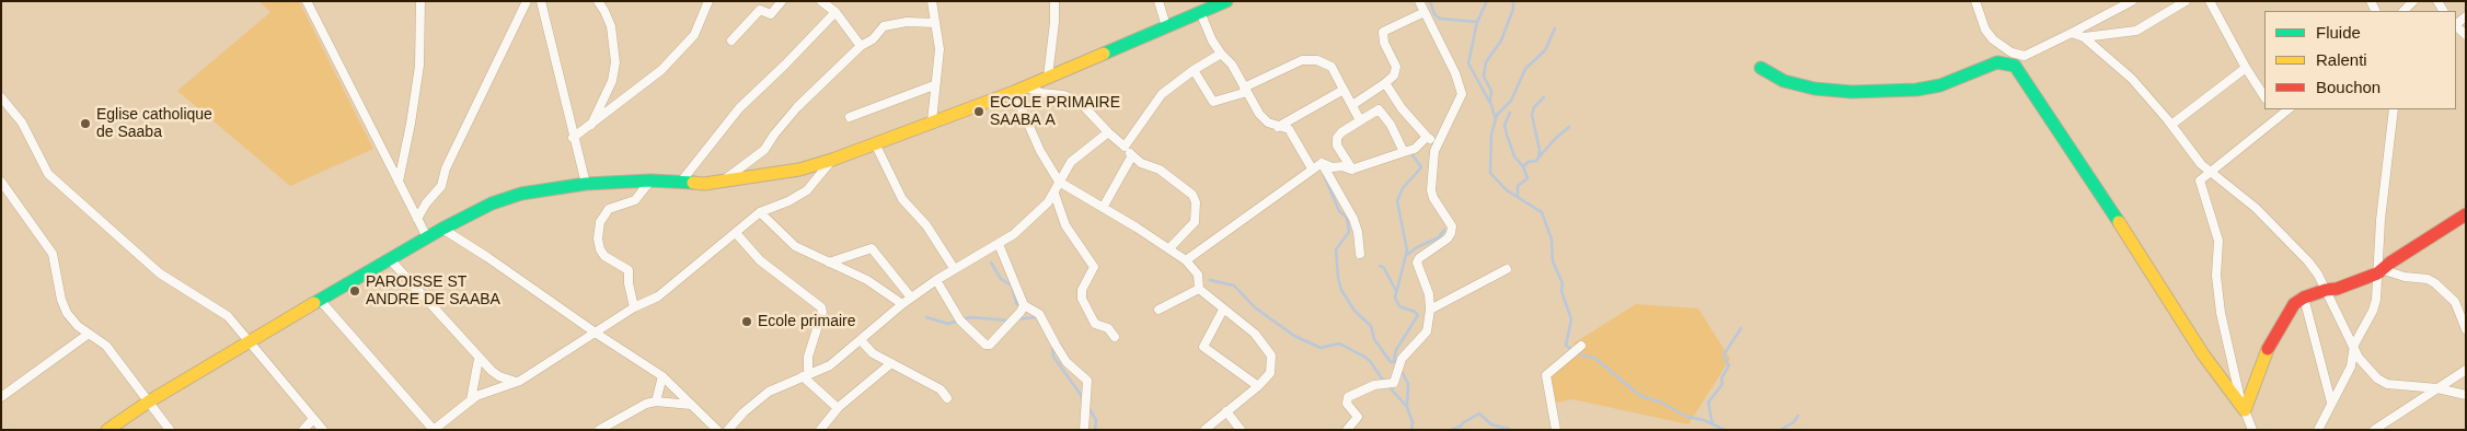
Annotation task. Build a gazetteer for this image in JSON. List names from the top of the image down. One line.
{"places":["ECOLE PRIMAIRE SAABA A","Eglise catholique de Saaba","PAROISSE ST ANDRE DE SAABA","Ecole primaire"],"legend":["Fluide","Ralenti","Bouchon"]}
